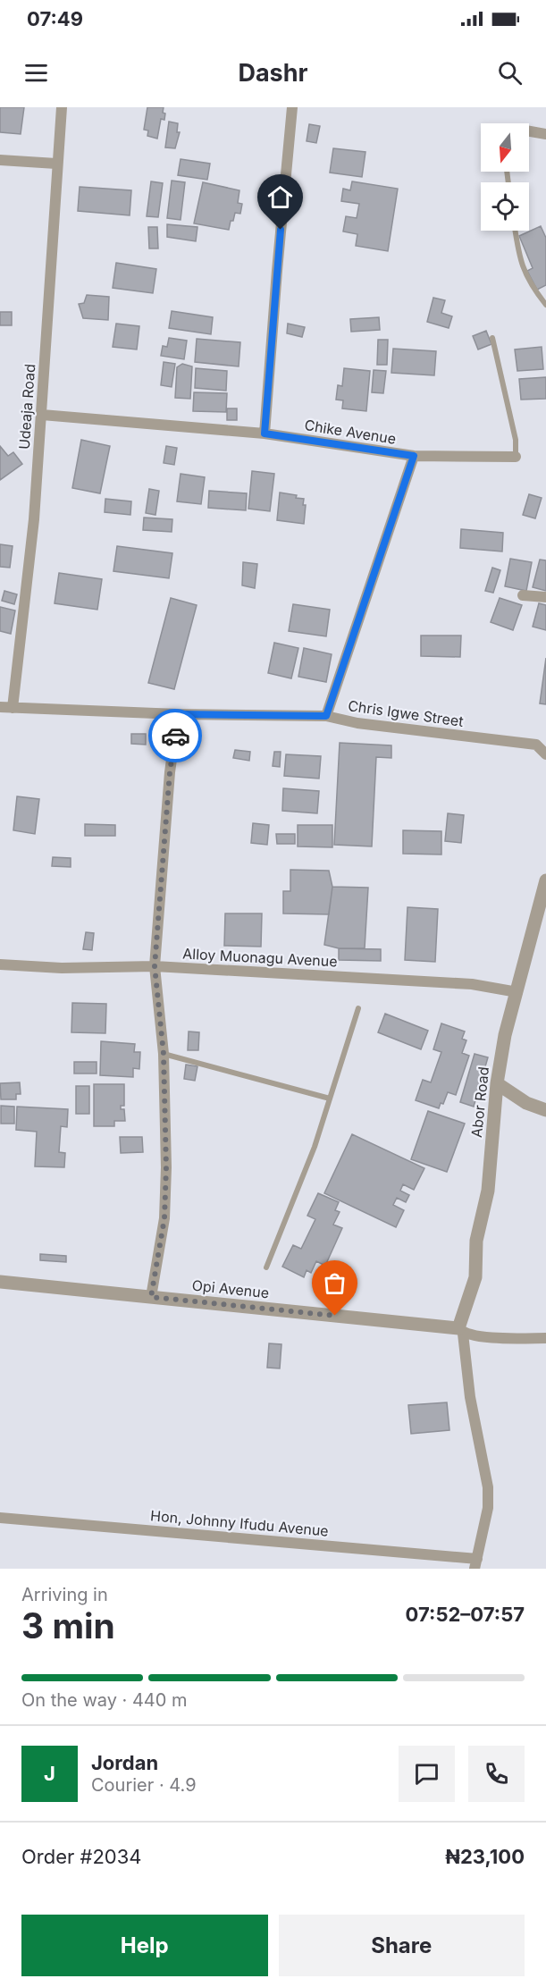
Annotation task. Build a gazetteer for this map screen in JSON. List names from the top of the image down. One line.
{"streets":{"street":["Udeaja Road","Chike Avenue","Chris Igwe Street","Alloy Muonagu Avenue","Abor Road","Opi Avenue","Hon, Johnny Ifudu Avenue"]},"crossings":[["Udeaja Road","Chike Avenue"],["Udeaja Road","Chris Igwe Street"],["Chike Avenue","Chris Igwe Street"],["Alloy Muonagu Avenue","Abor Road"],["Abor Road","Opi Avenue"]],"north":"bottom","page":{"status":"07:49","header":"Dashr","heading":["3 min","Arriving in","07:52–07:57"],"panel":["Jordan","Courier · 4.9","Order #2034","₦23,100"],"bar":"On the way · 440 m","round":"J","buttons":["Help","Share"]}}
